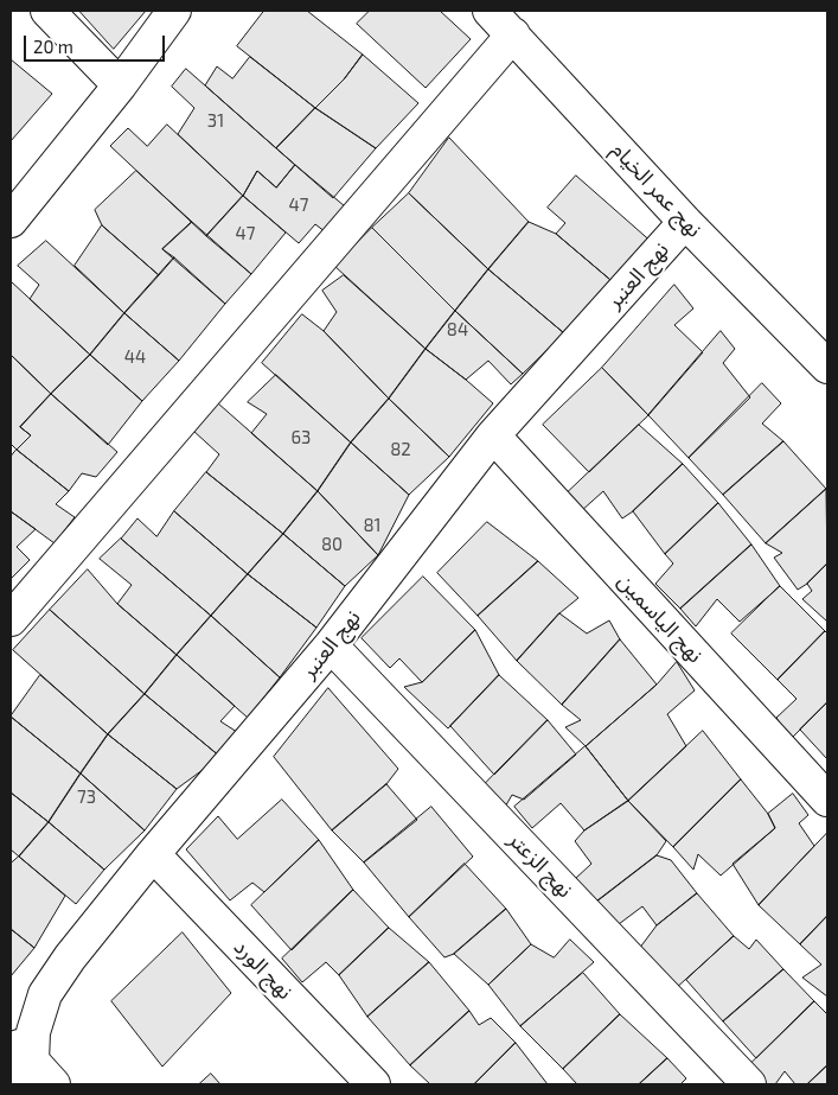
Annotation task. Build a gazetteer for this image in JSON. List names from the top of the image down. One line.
{"streets":{"street":["نهج عمر الخيام","نهج العنبر","نهج الياسمين","نهج الزعتر","نهج الورد"]},"crossings":[["نهج عمر الخيام","نهج العنبر"],["نهج العنبر","نهج الياسمين"],["نهج العنبر","نهج الزعتر"],["نهج العنبر","نهج الورد"]],"house_numbers":["31","47","47","84","44","63","82","81","80","73"],"scale_bar":"20 m"}
